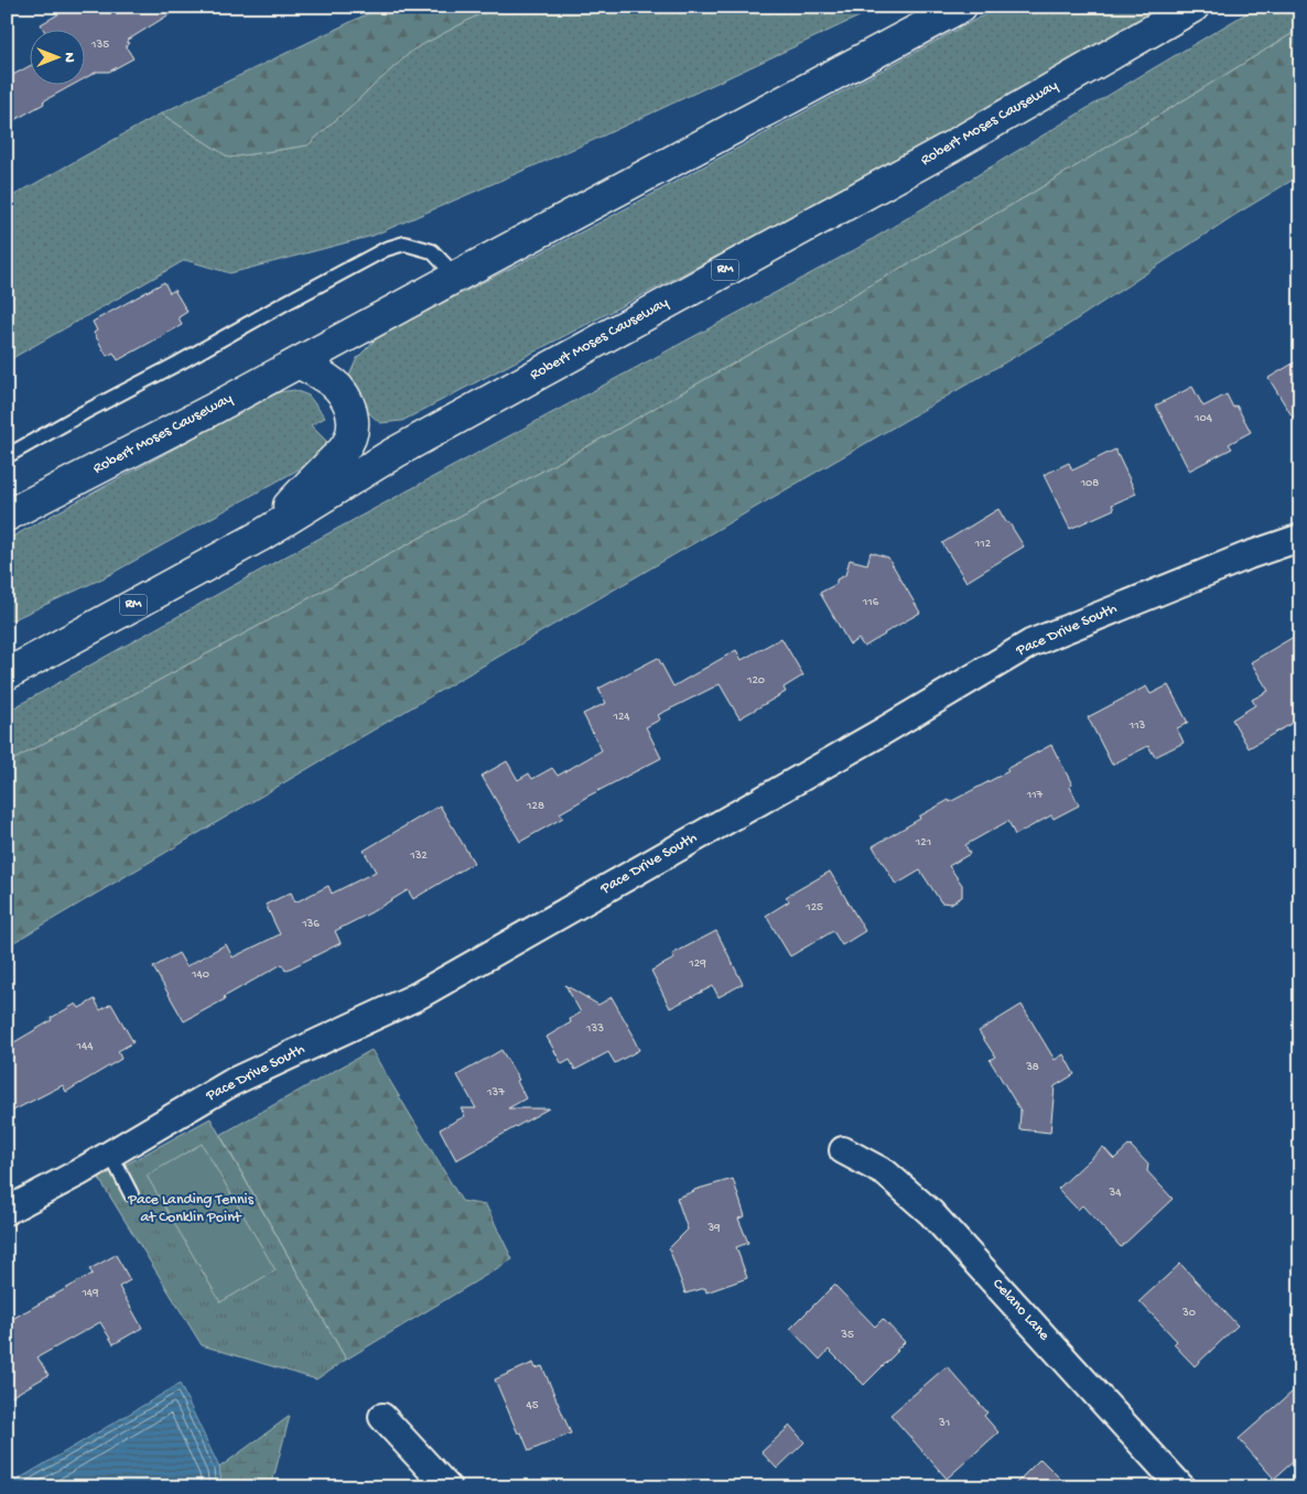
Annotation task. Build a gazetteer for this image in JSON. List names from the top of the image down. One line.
{"streets":{"highway":["Robert Moses Causeway","RM"],"street":["Pace Drive South","Celano Lane"]},"parks":["Pace Landing Tennis at Conklin Point"],"house_numbers":["135","104","108","112","116","120","124","113","117","128","121","132","125","136","129","140","133","144","38","137","34","39","149","30","35","45","31"],"north":"right"}
